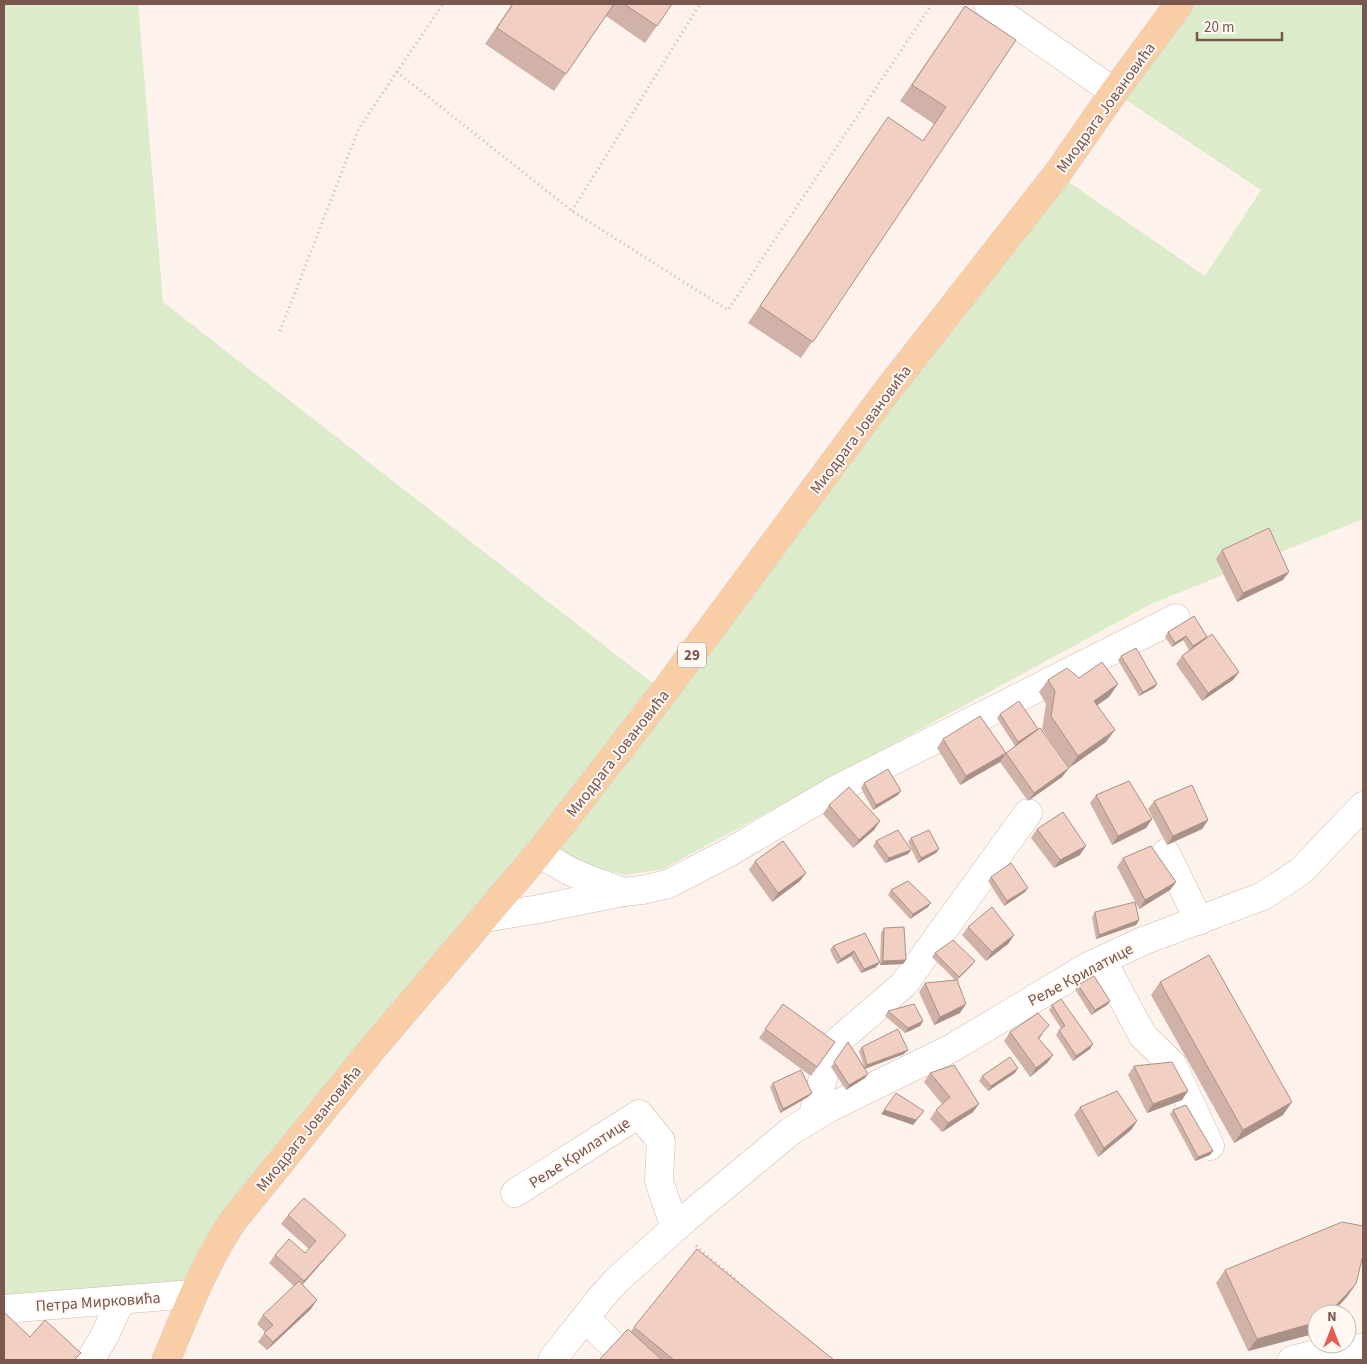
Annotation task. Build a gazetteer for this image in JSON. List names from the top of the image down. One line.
{"streets":{"main road":["Миодрага Јовановића","29"],"street":["Реље Крилатице","Петра Мирковића"]},"crossings":[["Миодрага Јовановића","Петра Мирковића"]],"scale_bar":"20 m","north":"top"}
